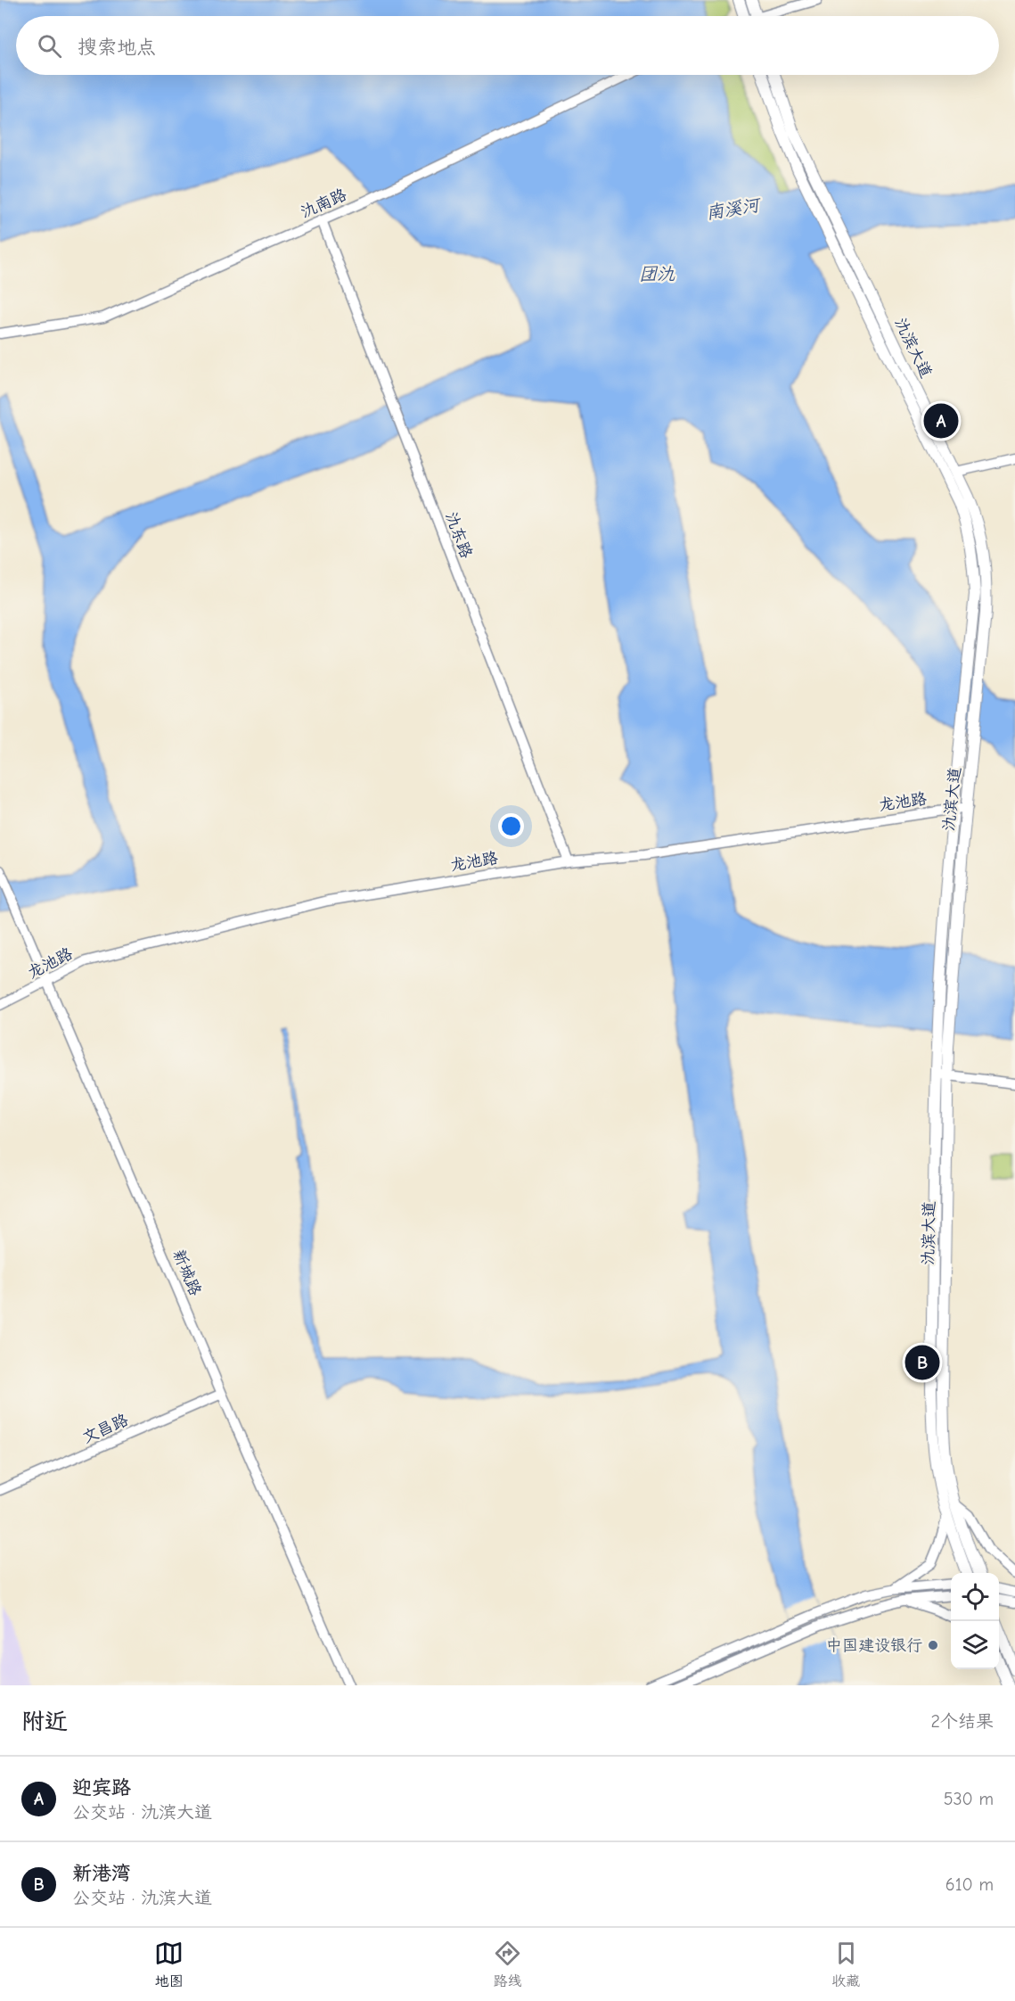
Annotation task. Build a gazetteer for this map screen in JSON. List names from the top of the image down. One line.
{"streets":{"main road":["氿滨大道"],"street":["氿南路","氿东路","龙池路","新城路","文昌路"]},"crossings":[["氿南路","氿东路"],["氿滨大道","龙池路"],["氿东路","龙池路"],["龙池路","新城路"],["新城路","文昌路"]],"water":["南溪河","团氿"],"places":["中国建设银行"],"page":{"search":"搜索地点","pins":["A","B"],"heading":["附近","2个结果"],"list":[{"mark":"A","name":"迎宾路","note":"公交站 · 氿滨大道","value":"530 m"},{"mark":"B","name":"新港湾","note":"公交站 · 氿滨大道","value":"610 m"}],"nav":["地图","路线","收藏"]}}
